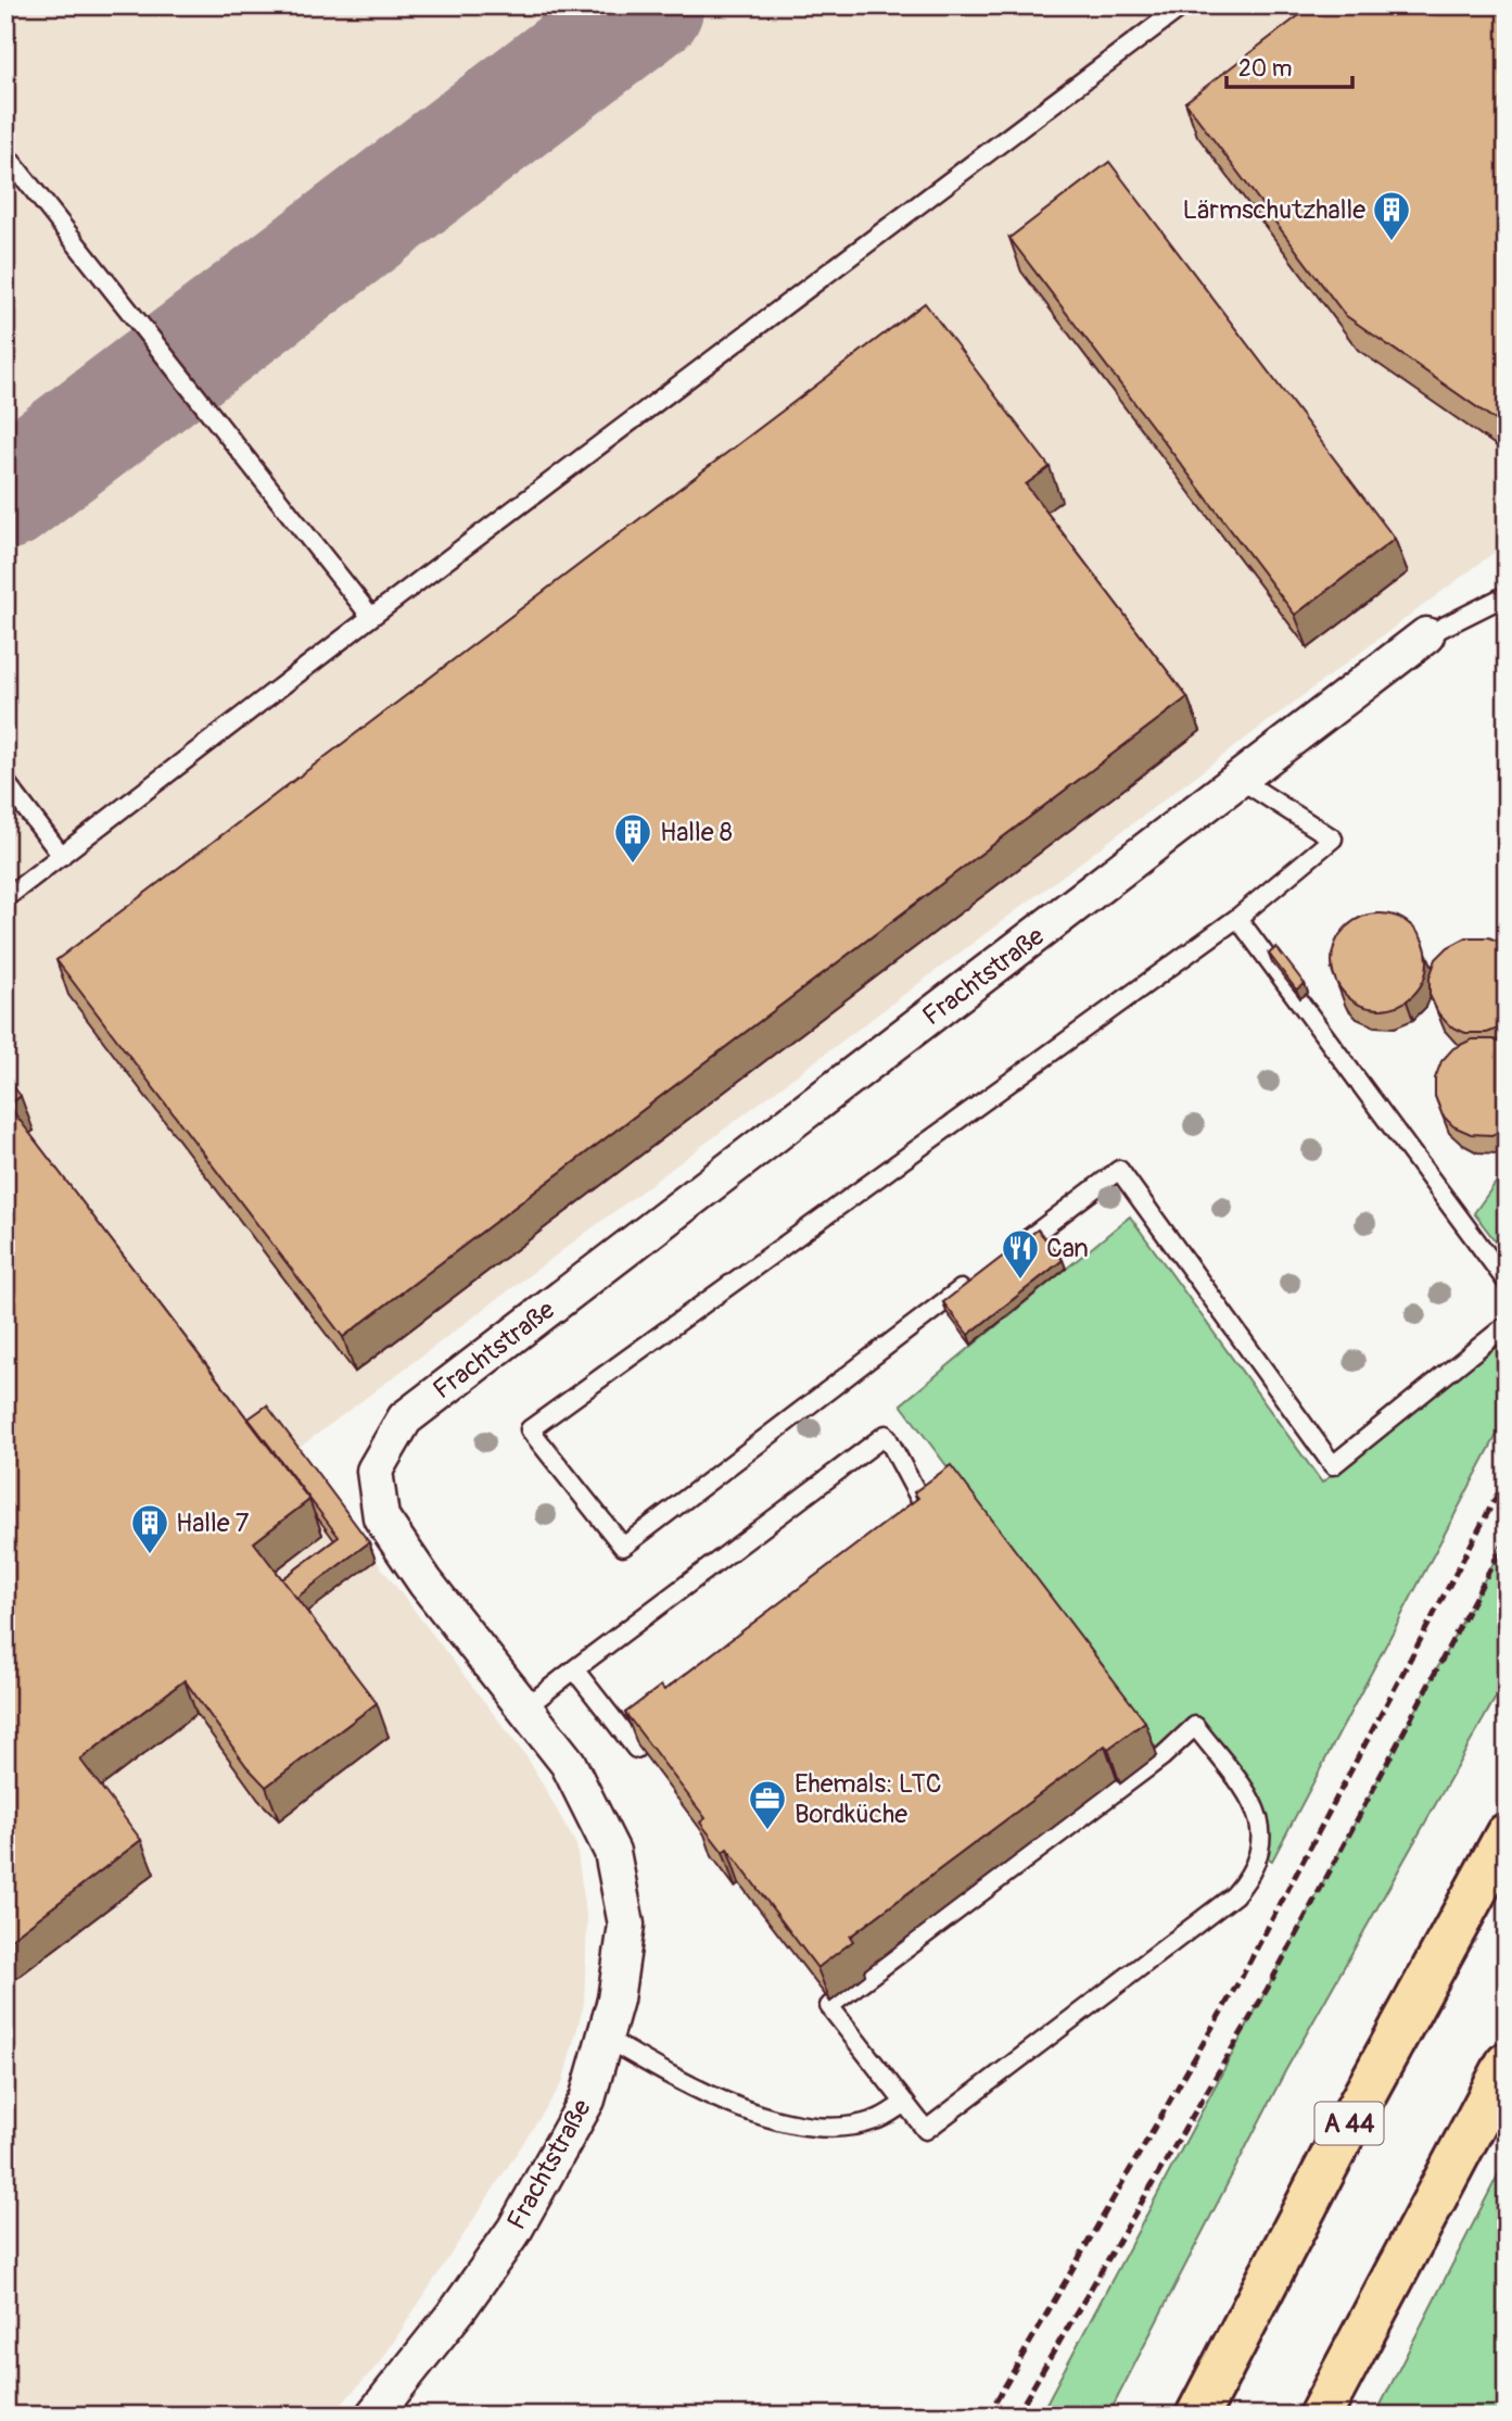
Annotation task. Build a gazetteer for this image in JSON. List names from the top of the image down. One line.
{"streets":{"highway":["A 44"],"street":["Frachtstraße"]},"places":{"building":["Lärmschutzhalle","Halle 8","Halle 7"],"restaurant":["Can"],"office":["Ehemals: LTC Bordküche"]},"scale_bar":"20 m"}
